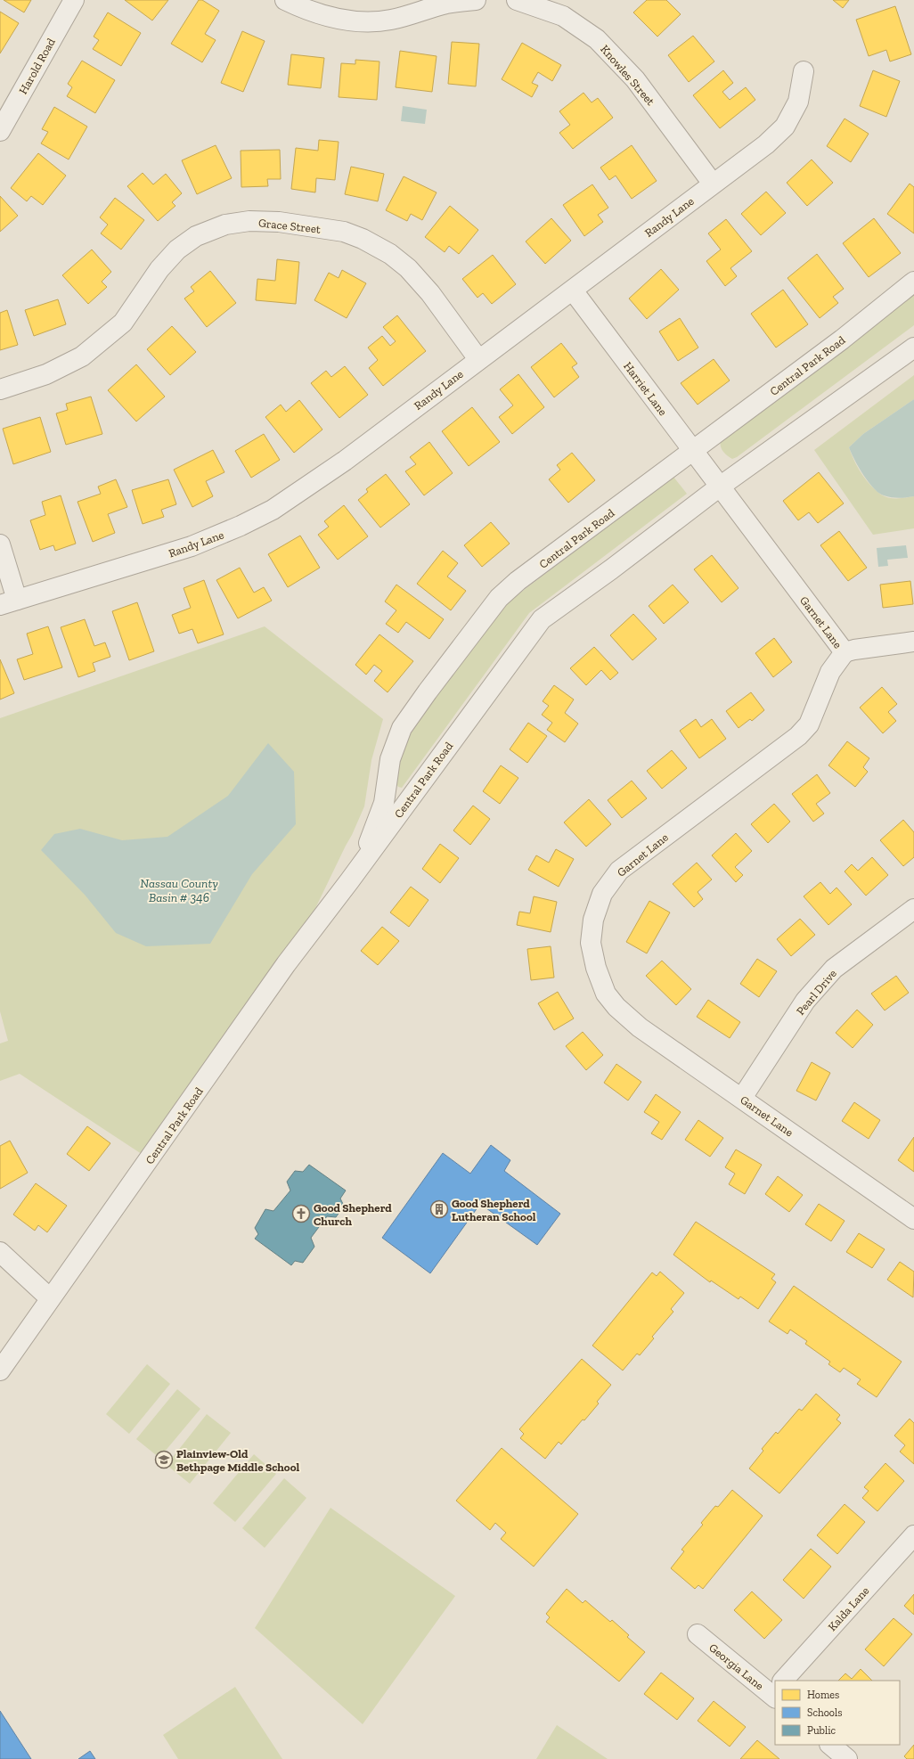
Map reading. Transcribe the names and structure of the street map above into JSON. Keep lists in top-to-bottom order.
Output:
{
  "streets": {
    "street": [
      "Harold Road",
      "Knowles Street",
      "Randy Lane",
      "Grace Street",
      "Central Park Road",
      "Harriet Lane",
      "Garnet Lane",
      "Pearl Drive",
      "Kalda Lane",
      "Georgia Lane"
    ]
  },
  "crossings": [
    ["Knowles Street", "Randy Lane"],
    ["Randy Lane", "Grace Street"],
    ["Randy Lane", "Harriet Lane"],
    ["Central Park Road", "Harriet Lane"],
    ["Central Park Road", "Garnet Lane"],
    ["Harriet Lane", "Garnet Lane"],
    ["Garnet Lane", "Pearl Drive"]
  ],
  "water": ["Nassau County Basin # 346"],
  "places": {
    "building": ["Good Shepherd Lutheran School"],
    "church": ["Good Shepherd Church"],
    "school or university": ["Plainview-Old Bethpage Middle School"]
  },
  "legend": ["Homes", "Schools", "Public"]
}
